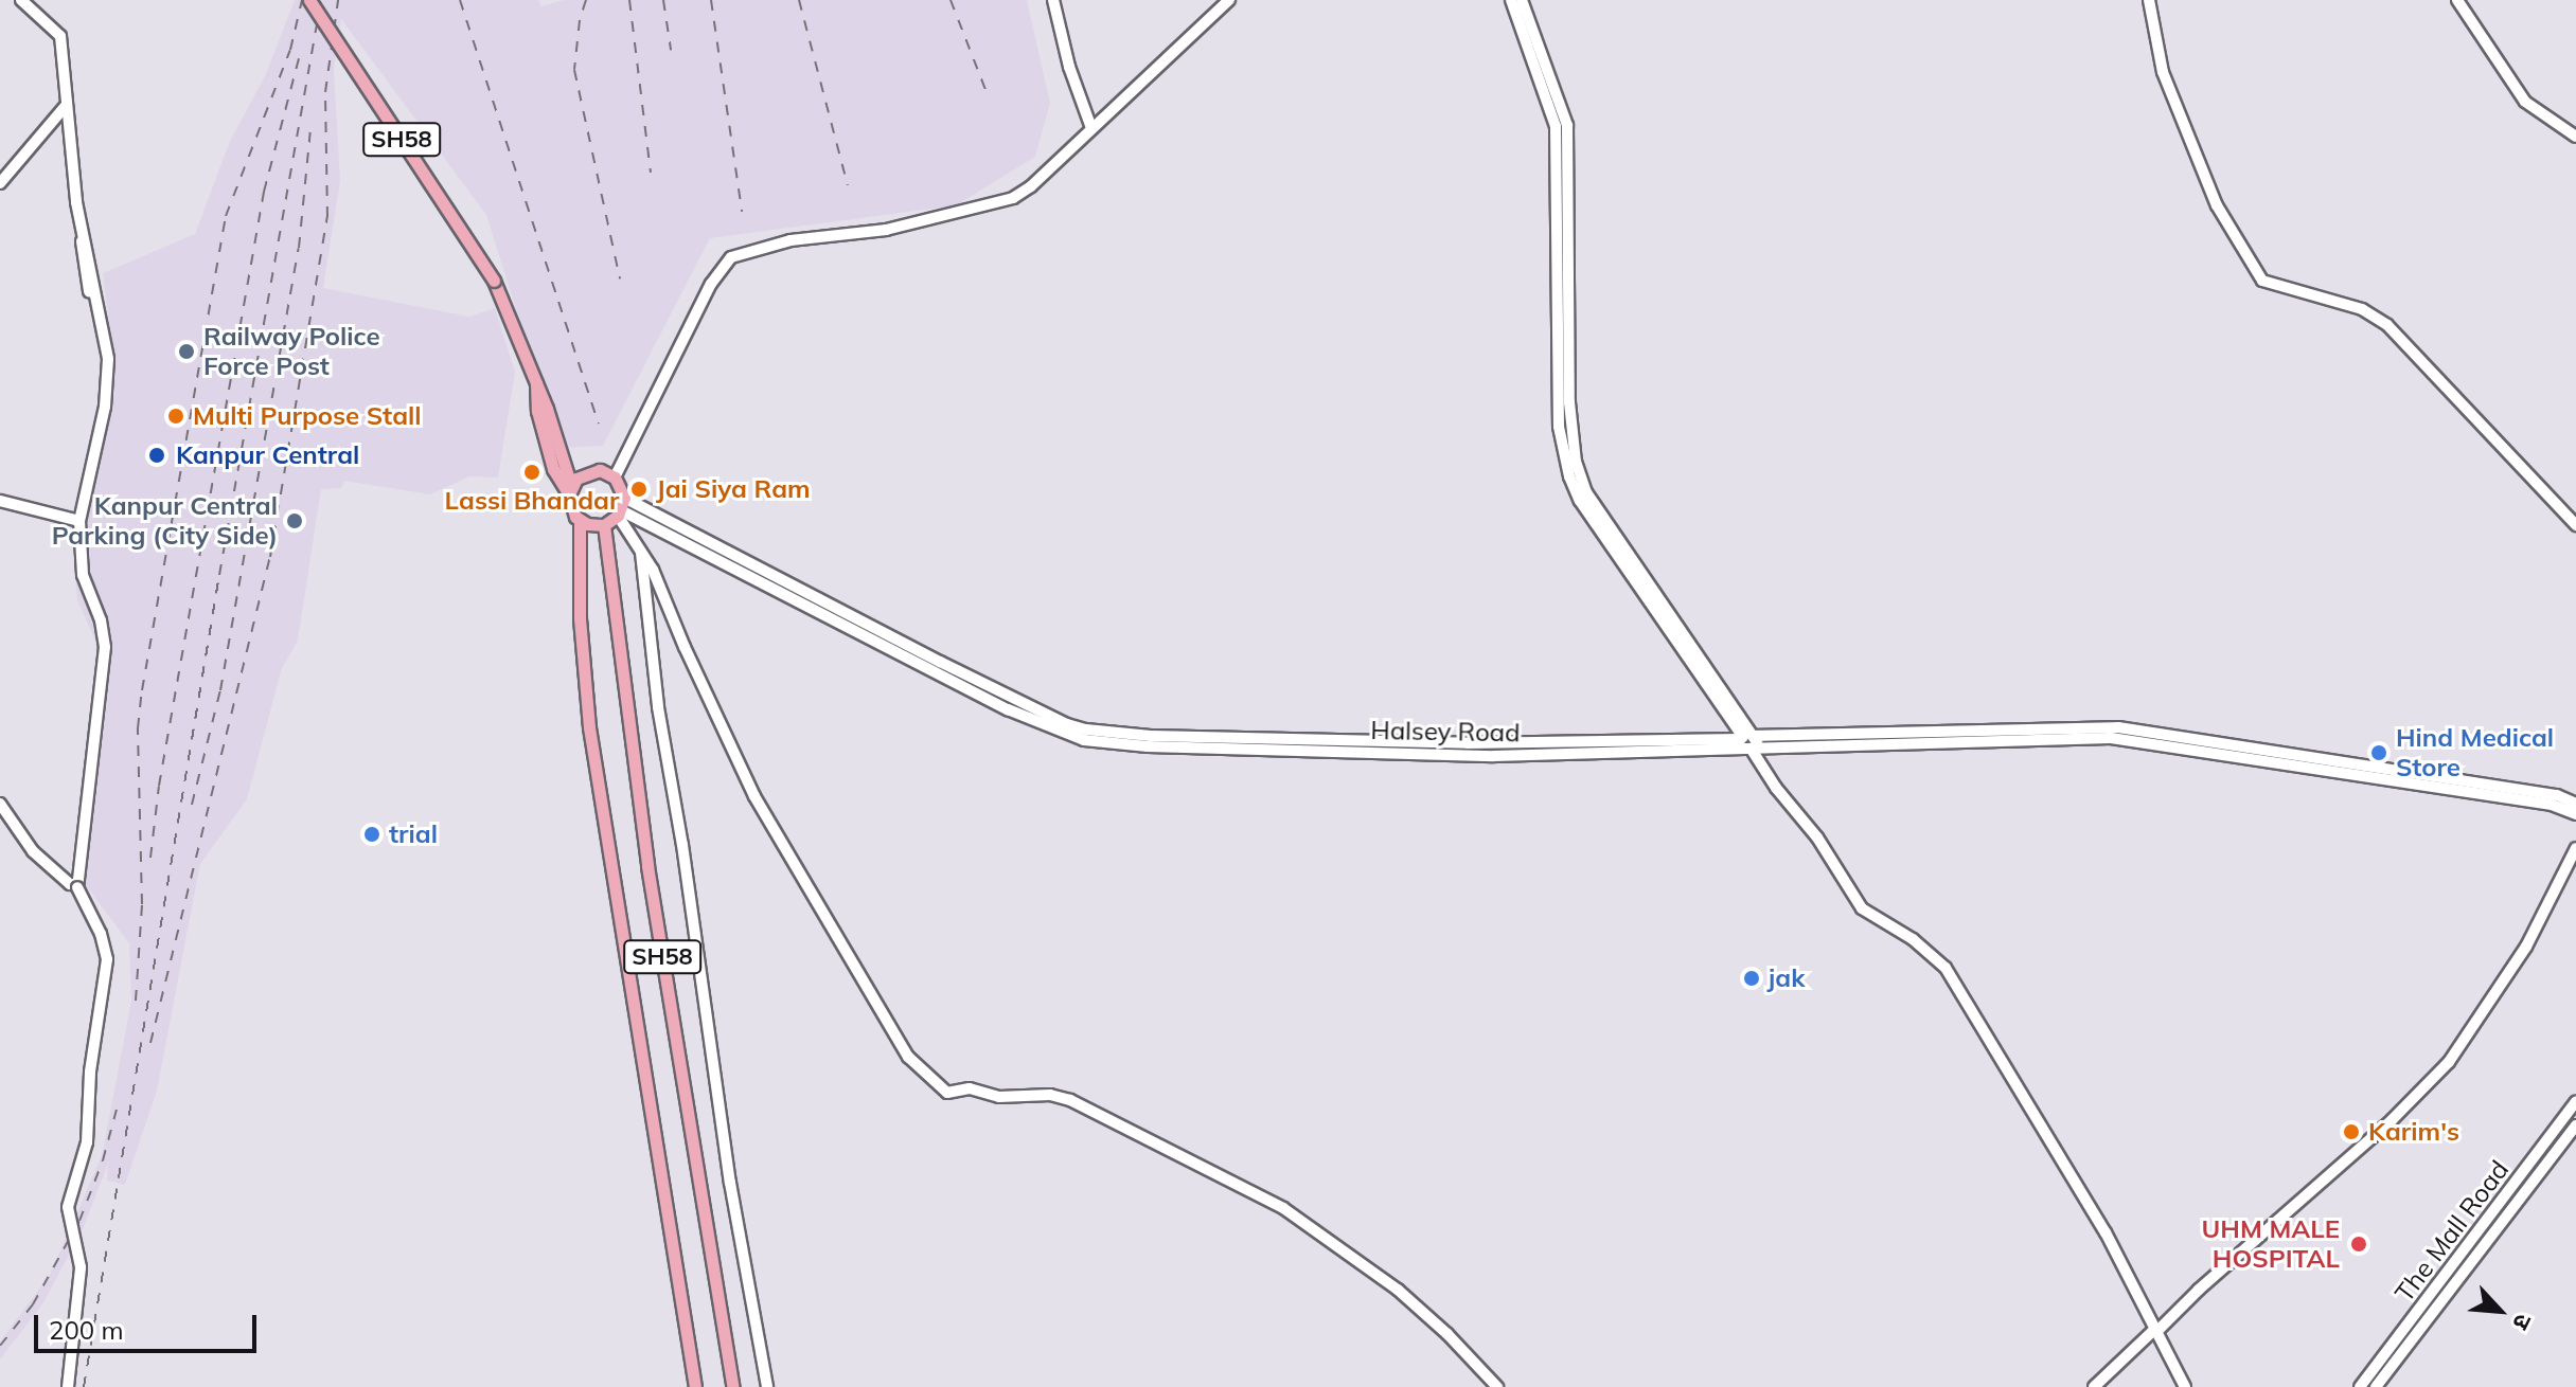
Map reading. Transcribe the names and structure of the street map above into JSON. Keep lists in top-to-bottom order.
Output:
{
  "streets": {
    "main road": ["SH58"],
    "street": ["Halsey Road", "The Mall Road"]
  },
  "places": [
    "Railway Police Force Post",
    "Multi Purpose Stall",
    "Kanpur Central",
    "Lassi Bhandar",
    "Jai Siya Ram",
    "Kanpur Central Parking (City Side)",
    "Hind Medical Store",
    "trial",
    "jak",
    "Karim's",
    "UHM MALE HOSPITAL"
  ],
  "scale_bar": "200 m",
  "north": "bottom right"
}
